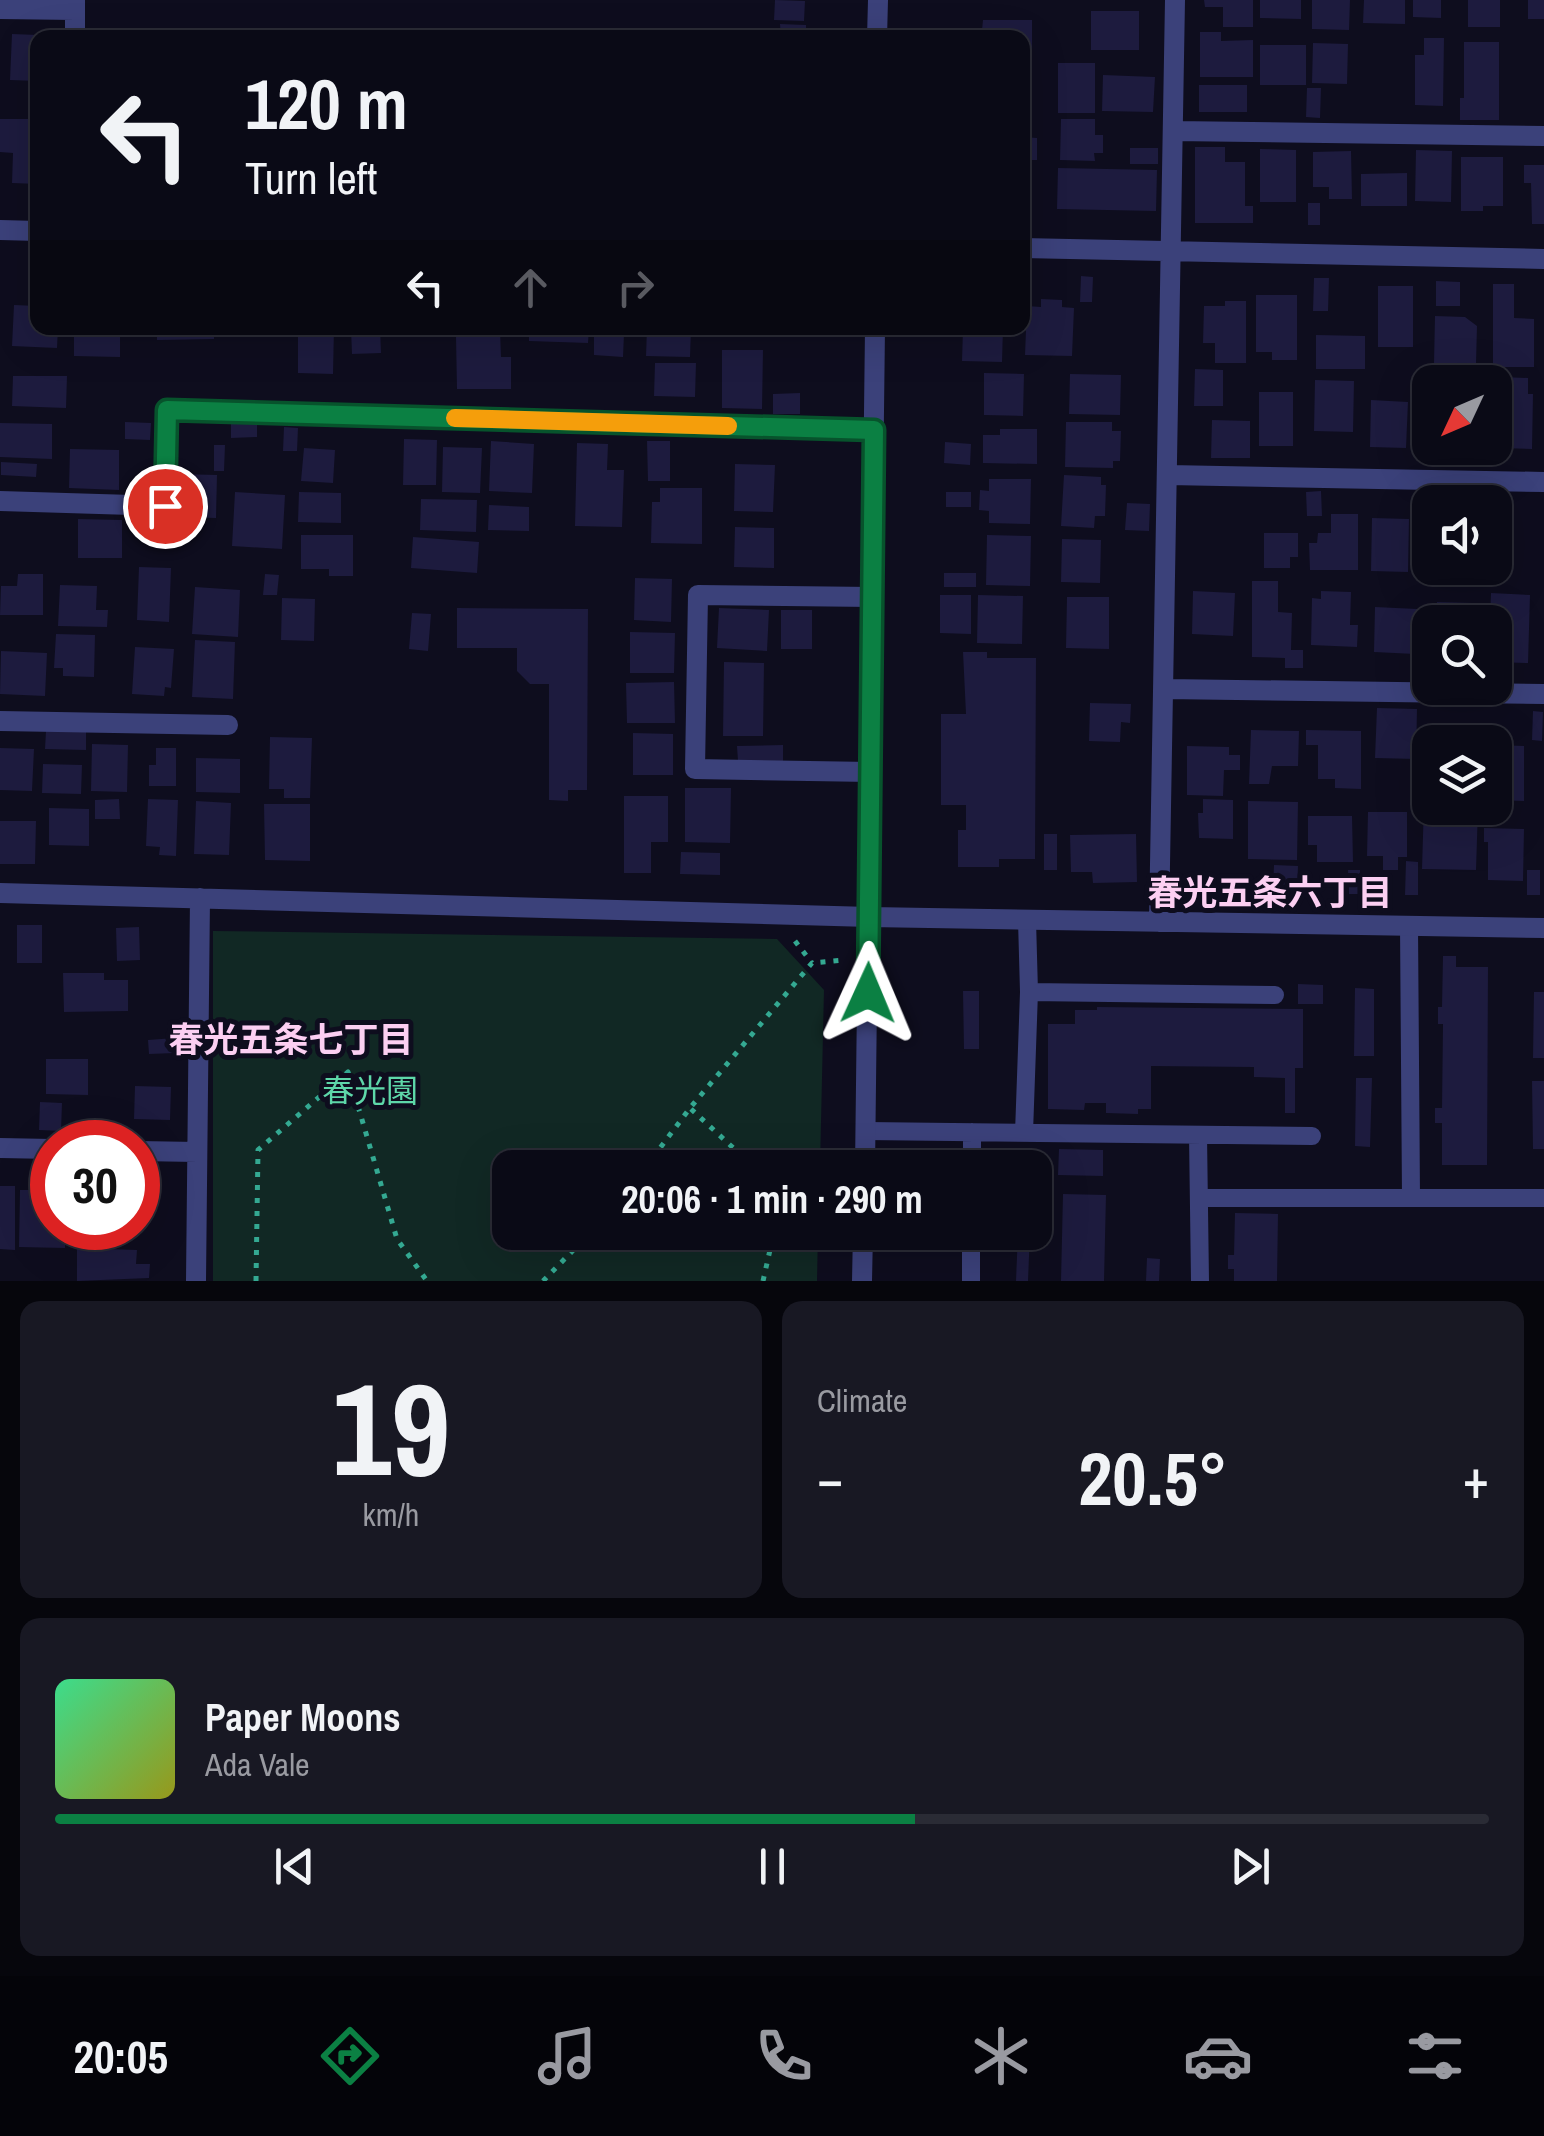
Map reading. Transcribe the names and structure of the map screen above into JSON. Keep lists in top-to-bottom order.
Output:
{
  "districts": ["春光五条六丁目", "春光五条七丁目"],
  "parks": ["春光園"],
  "north": "bottom left",
  "page": {
    "turn": ["120 m", "Turn left"],
    "limit": "30",
    "trip": "20:06 · 1 min · 290 m",
    "tile": [
      ["19", "km/h"],
      "Climate"
    ],
    "heat": ["−", "20.5°", "+"],
    "song": ["Paper Moons", "Ada Vale"],
    "tabs": "20:05"
  }
}
